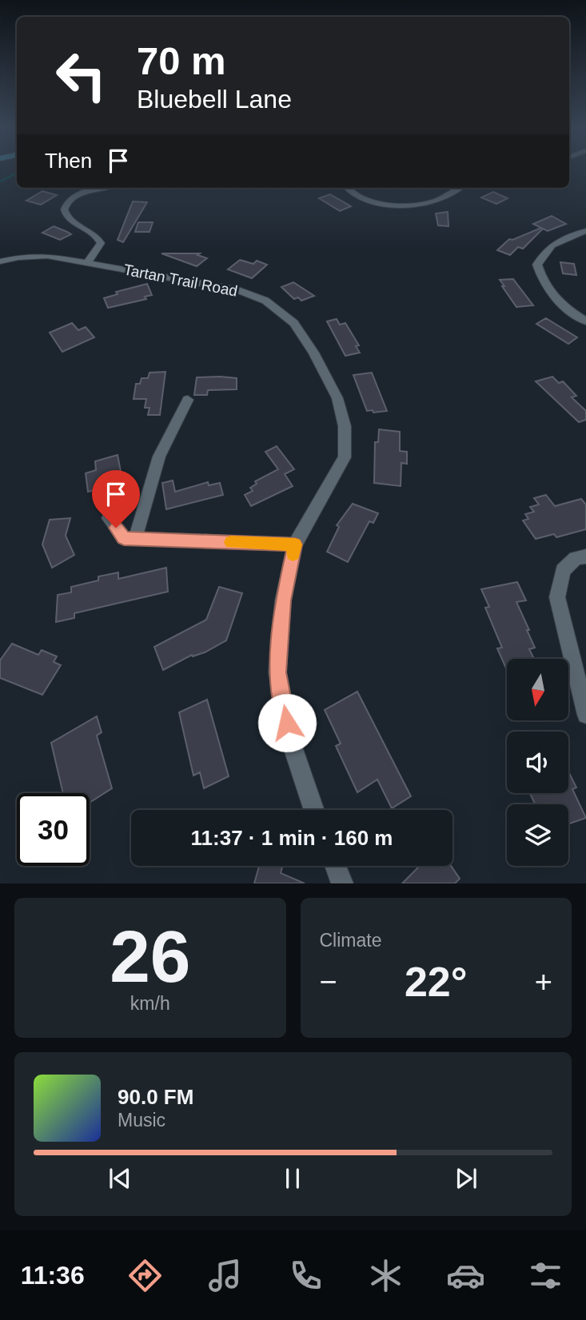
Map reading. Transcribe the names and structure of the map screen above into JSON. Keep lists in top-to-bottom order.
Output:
{
  "streets": {
    "street": ["Tartan Trail Road"]
  },
  "north": "bottom",
  "page": {
    "turn": ["70 m", "Bluebell Lane"],
    "then": "Then",
    "limit": "30",
    "trip": "11:37 · 1 min · 160 m",
    "tile": [
      ["26", "km/h"],
      "Climate"
    ],
    "heat": ["−", "22°", "+"],
    "song": ["90.0 FM", "Music"],
    "tabs": "11:36"
  }
}
